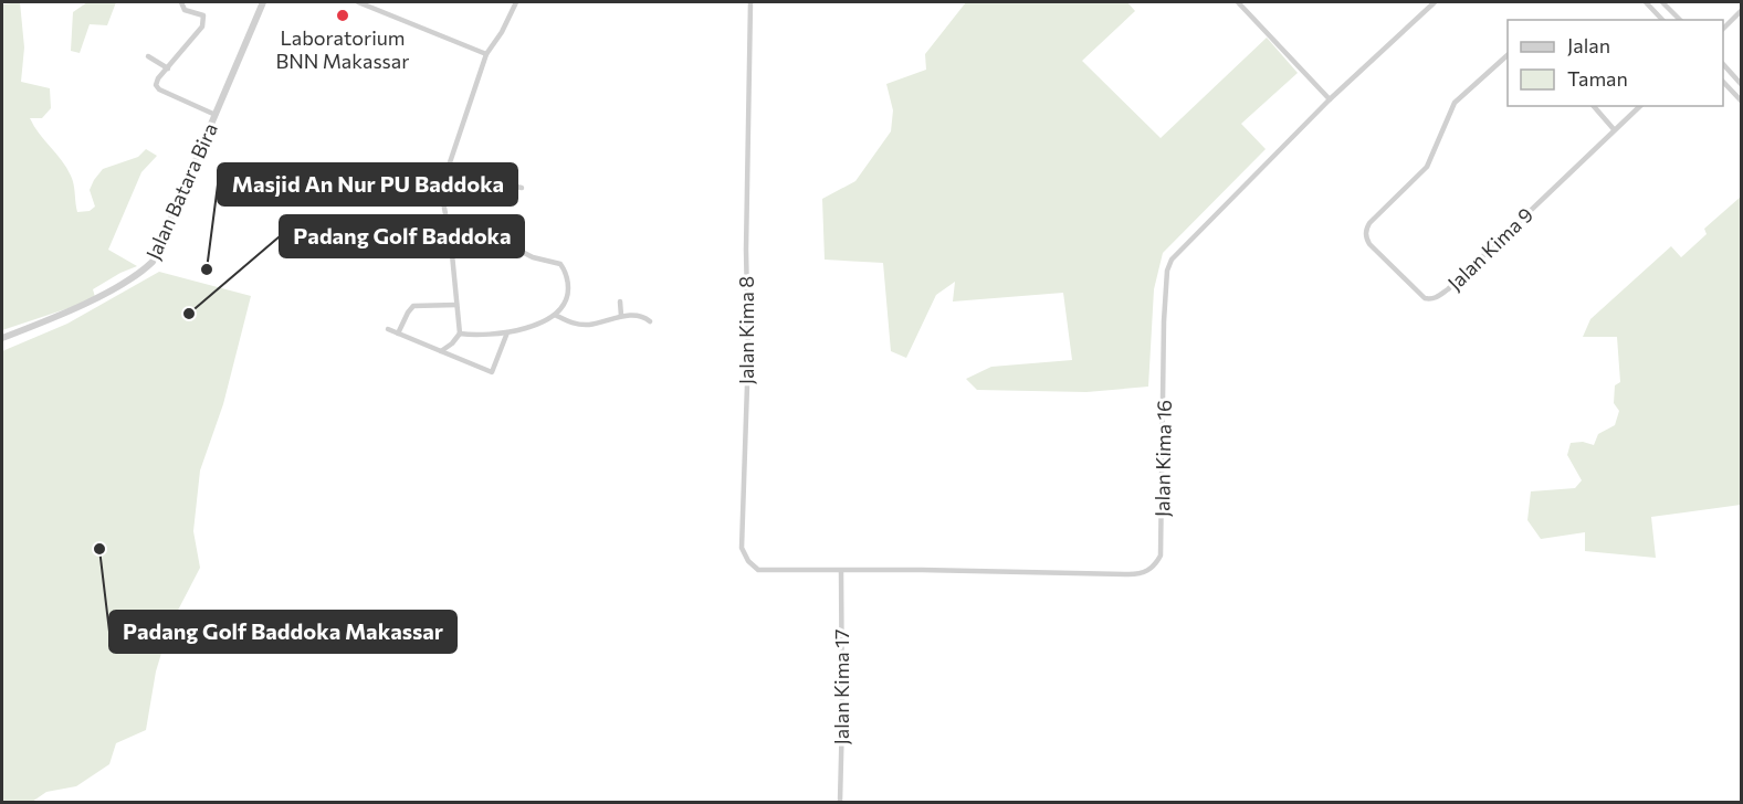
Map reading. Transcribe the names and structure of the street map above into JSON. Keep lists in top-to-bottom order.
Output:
{
  "streets": {
    "street": [
      "Jalan Batara Bira",
      "Jalan Kima 9",
      "Jalan Kima 8",
      "Jalan Kima 16",
      "Jalan Kima 17"
    ]
  },
  "crossings": [
    ["Jalan Kima 8", "Jalan Kima 16"],
    ["Jalan Kima 8", "Jalan Kima 17"],
    ["Jalan Kima 16", "Jalan Kima 17"]
  ],
  "places": [
    "Laboratorium BNN Makassar",
    "Masjid An Nur PU Baddoka",
    "Padang Golf Baddoka",
    "Padang Golf Baddoka Makassar"
  ],
  "legend": ["Jalan", "Taman"]
}
